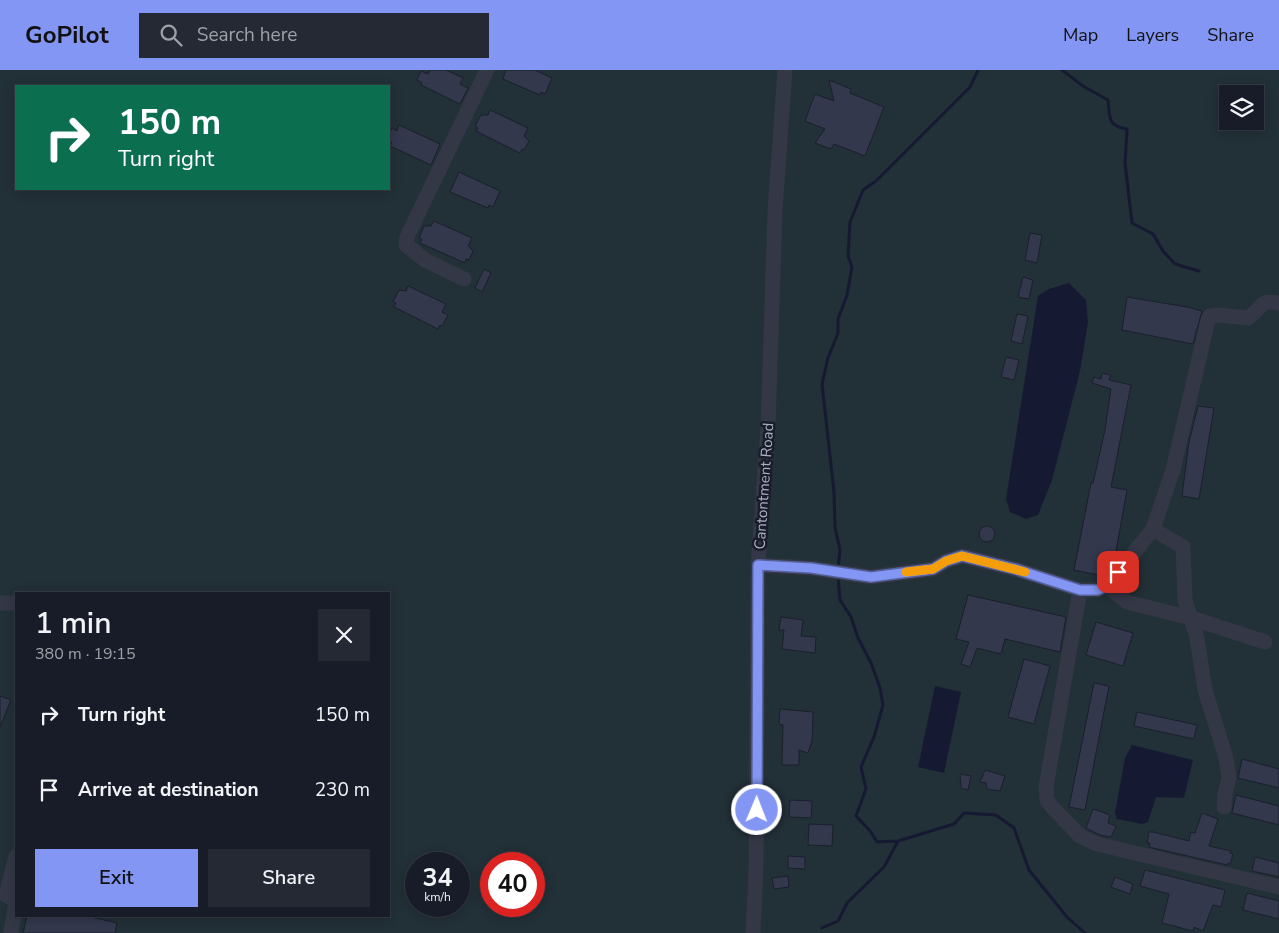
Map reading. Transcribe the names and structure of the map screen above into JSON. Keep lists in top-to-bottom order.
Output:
{
  "streets": {
    "street": ["Cantontment Road"]
  },
  "page": {
    "header": "GoPilot",
    "search": "Search here",
    "nav": ["Map", "Layers", "Share"],
    "turn": ["150 m", "Turn right"],
    "heading": ["1 min", "380 m · 19:15"],
    "list": [
      {
        "name": "Turn right",
        "value": "150 m"
      },
      {
        "name": "Arrive at destination",
        "value": "230 m"
      }
    ],
    "buttons": ["Exit", "Share"],
    "speed": "34 km/h",
    "limit": "40"
  }
}
